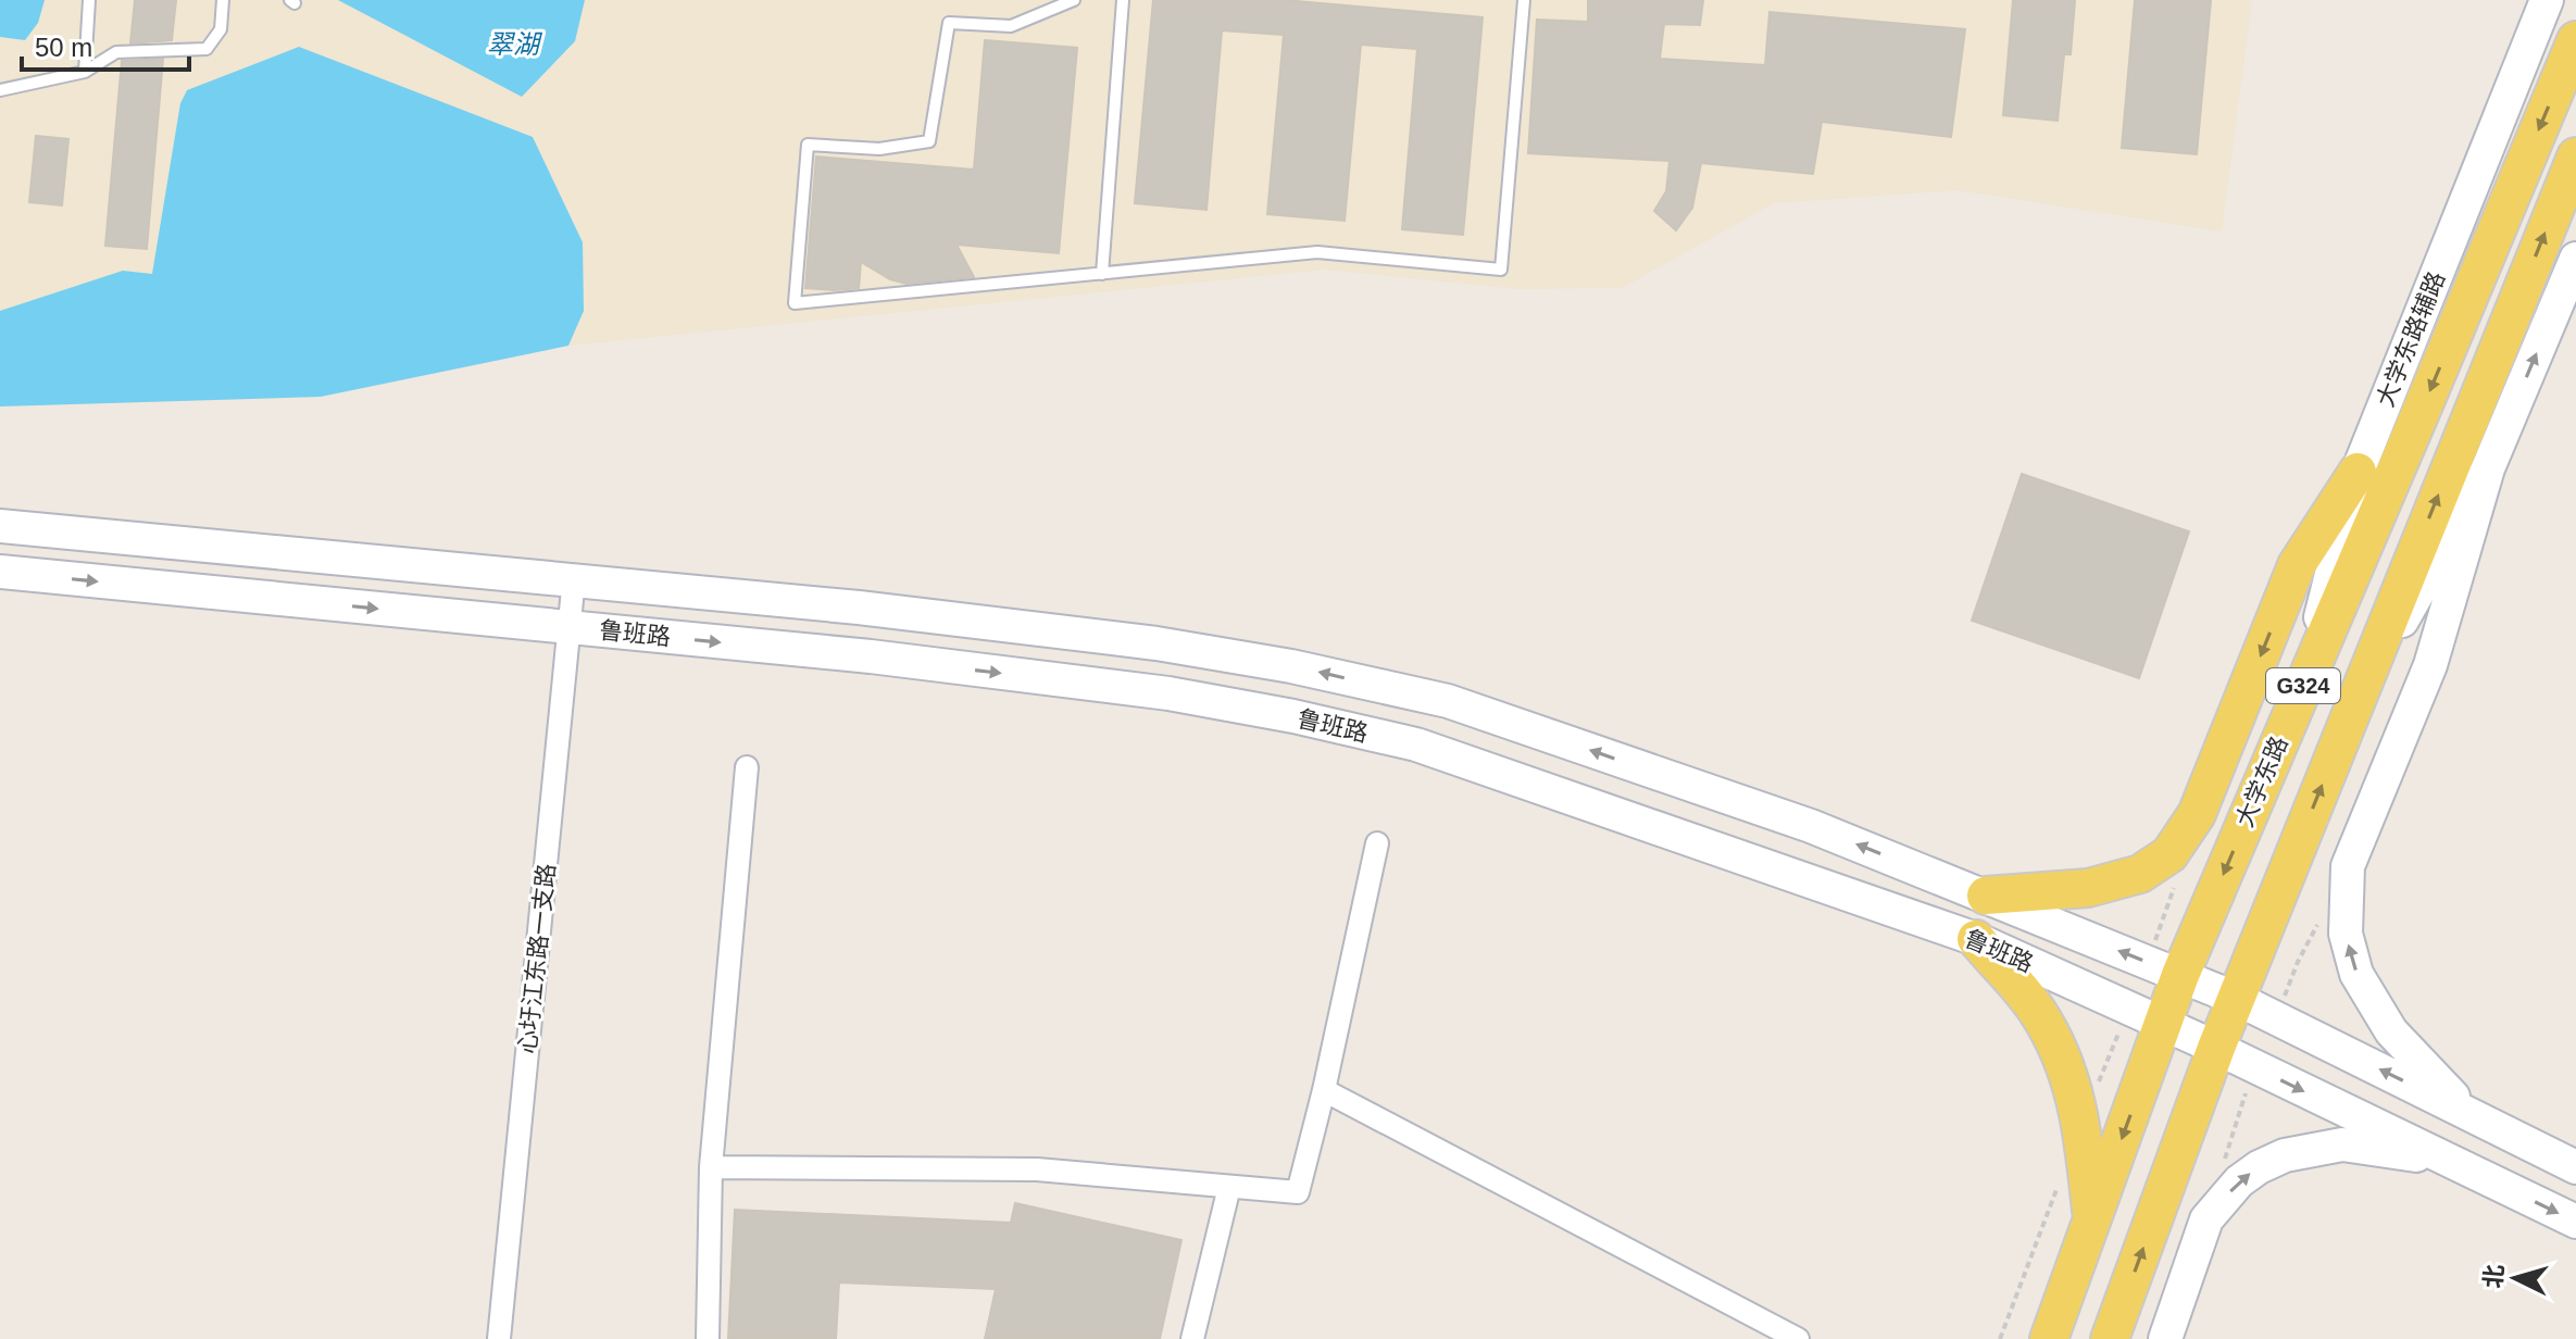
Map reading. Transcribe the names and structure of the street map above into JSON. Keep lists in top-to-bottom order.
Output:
{
  "streets": {
    "main road": [
      "大学东路辅路",
      "鲁班路",
      "G324",
      "大学东路"
    ],
    "street": ["心圩江东路一支路"]
  },
  "crossings": [
    ["大学东路辅路", "大学东路"],
    ["鲁班路", "G324"],
    ["鲁班路", "大学东路"],
    ["鲁班路", "心圩江东路一支路"]
  ],
  "water": ["翠湖"],
  "scale_bar": "50 m",
  "north": "left"
}
